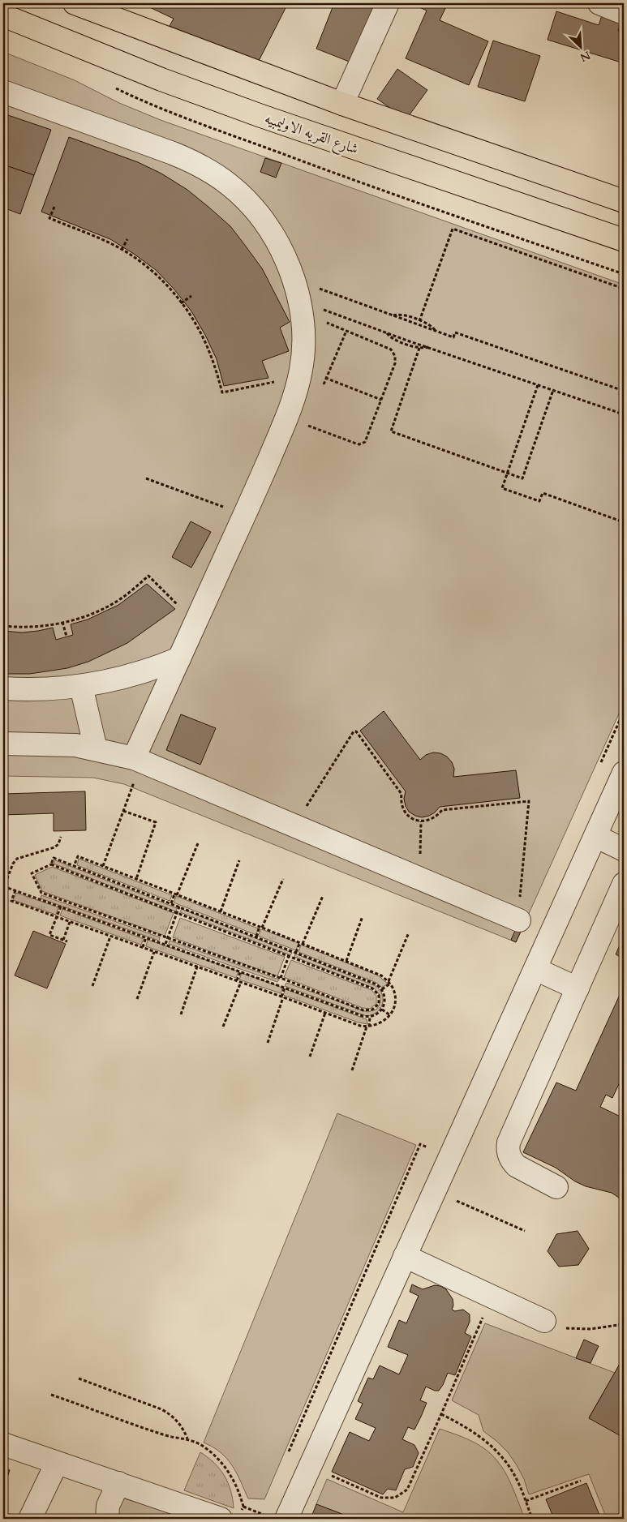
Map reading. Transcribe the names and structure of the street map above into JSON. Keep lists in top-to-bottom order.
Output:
{
  "streets": {
    "main road": ["شارع القريه الاوليمبيه"]
  },
  "north": "bottom right"
}
